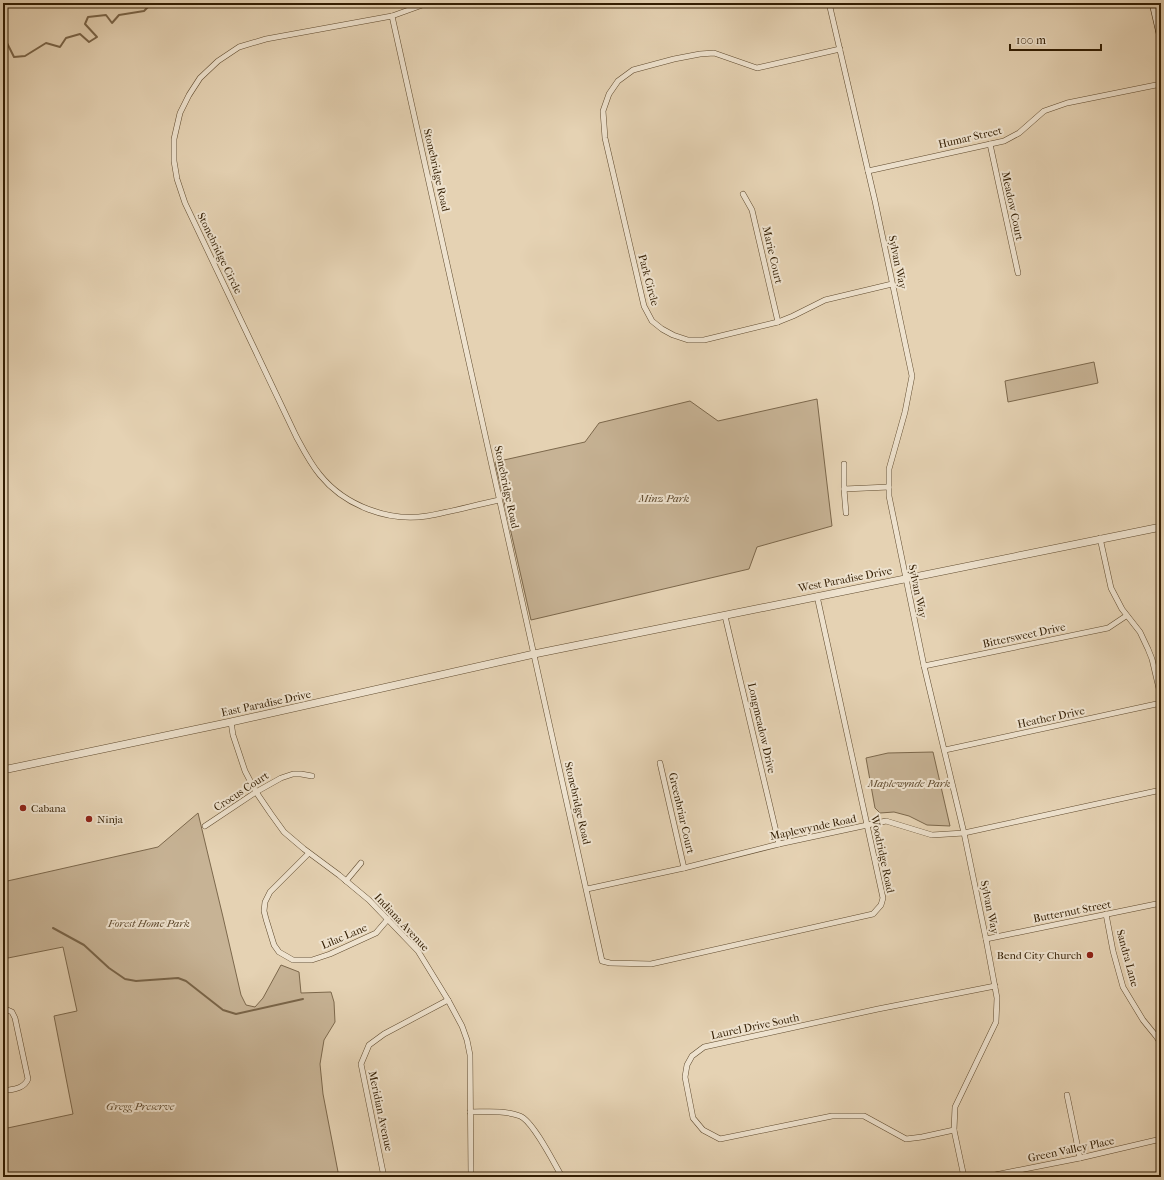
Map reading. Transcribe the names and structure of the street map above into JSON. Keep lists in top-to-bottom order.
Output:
{
  "streets": {
    "street": [
      "Humar Street",
      "Stonebridge Road",
      "Meadow Court",
      "Stonebridge Circle",
      "Marie Court",
      "Sylvan Way",
      "Park Circle",
      "West Paradise Drive",
      "Bittersweet Drive",
      "East Paradise Drive",
      "Heather Drive",
      "Longmeadow Drive",
      "Crocus Court",
      "Greenbriar Court",
      "Maplewynde Road",
      "Woodridge Road",
      "Butternut Street",
      "Indiana Avenue",
      "Lilac Lane",
      "Sandra Lane",
      "Laurel Drive South",
      "Meridian Avenue",
      "Green Valley Place"
    ]
  },
  "crossings": [
    ["Humar Street", "Meadow Court"],
    ["Humar Street", "Sylvan Way"],
    ["Stonebridge Road", "Stonebridge Circle"],
    ["Stonebridge Road", "West Paradise Drive"],
    ["Stonebridge Road", "East Paradise Drive"],
    ["Stonebridge Road", "Maplewynde Road"],
    ["Stonebridge Road", "Woodridge Road"],
    ["Marie Court", "Park Circle"],
    ["Sylvan Way", "Park Circle"],
    ["Sylvan Way", "West Paradise Drive"],
    ["Sylvan Way", "Bittersweet Drive"],
    ["Sylvan Way", "Heather Drive"],
    ["Sylvan Way", "Maplewynde Road"],
    ["Sylvan Way", "Butternut Street"],
    ["Sylvan Way", "Laurel Drive South"],
    ["West Paradise Drive", "East Paradise Drive"],
    ["West Paradise Drive", "Longmeadow Drive"],
    ["West Paradise Drive", "Woodridge Road"],
    ["East Paradise Drive", "Indiana Avenue"],
    ["Longmeadow Drive", "Maplewynde Road"],
    ["Crocus Court", "Indiana Avenue"],
    ["Greenbriar Court", "Maplewynde Road"],
    ["Maplewynde Road", "Woodridge Road"],
    ["Butternut Street", "Sandra Lane"],
    ["Indiana Avenue", "Lilac Lane"],
    ["Indiana Avenue", "Meridian Avenue"]
  ],
  "parks": [
    "Minz Park",
    "Maplewynde Park",
    "Forest Home Park",
    "Gregg Preserve"
  ],
  "places": ["Cabana", "Ninja", "Bend City Church"],
  "scale_bar": "100 m"
}
